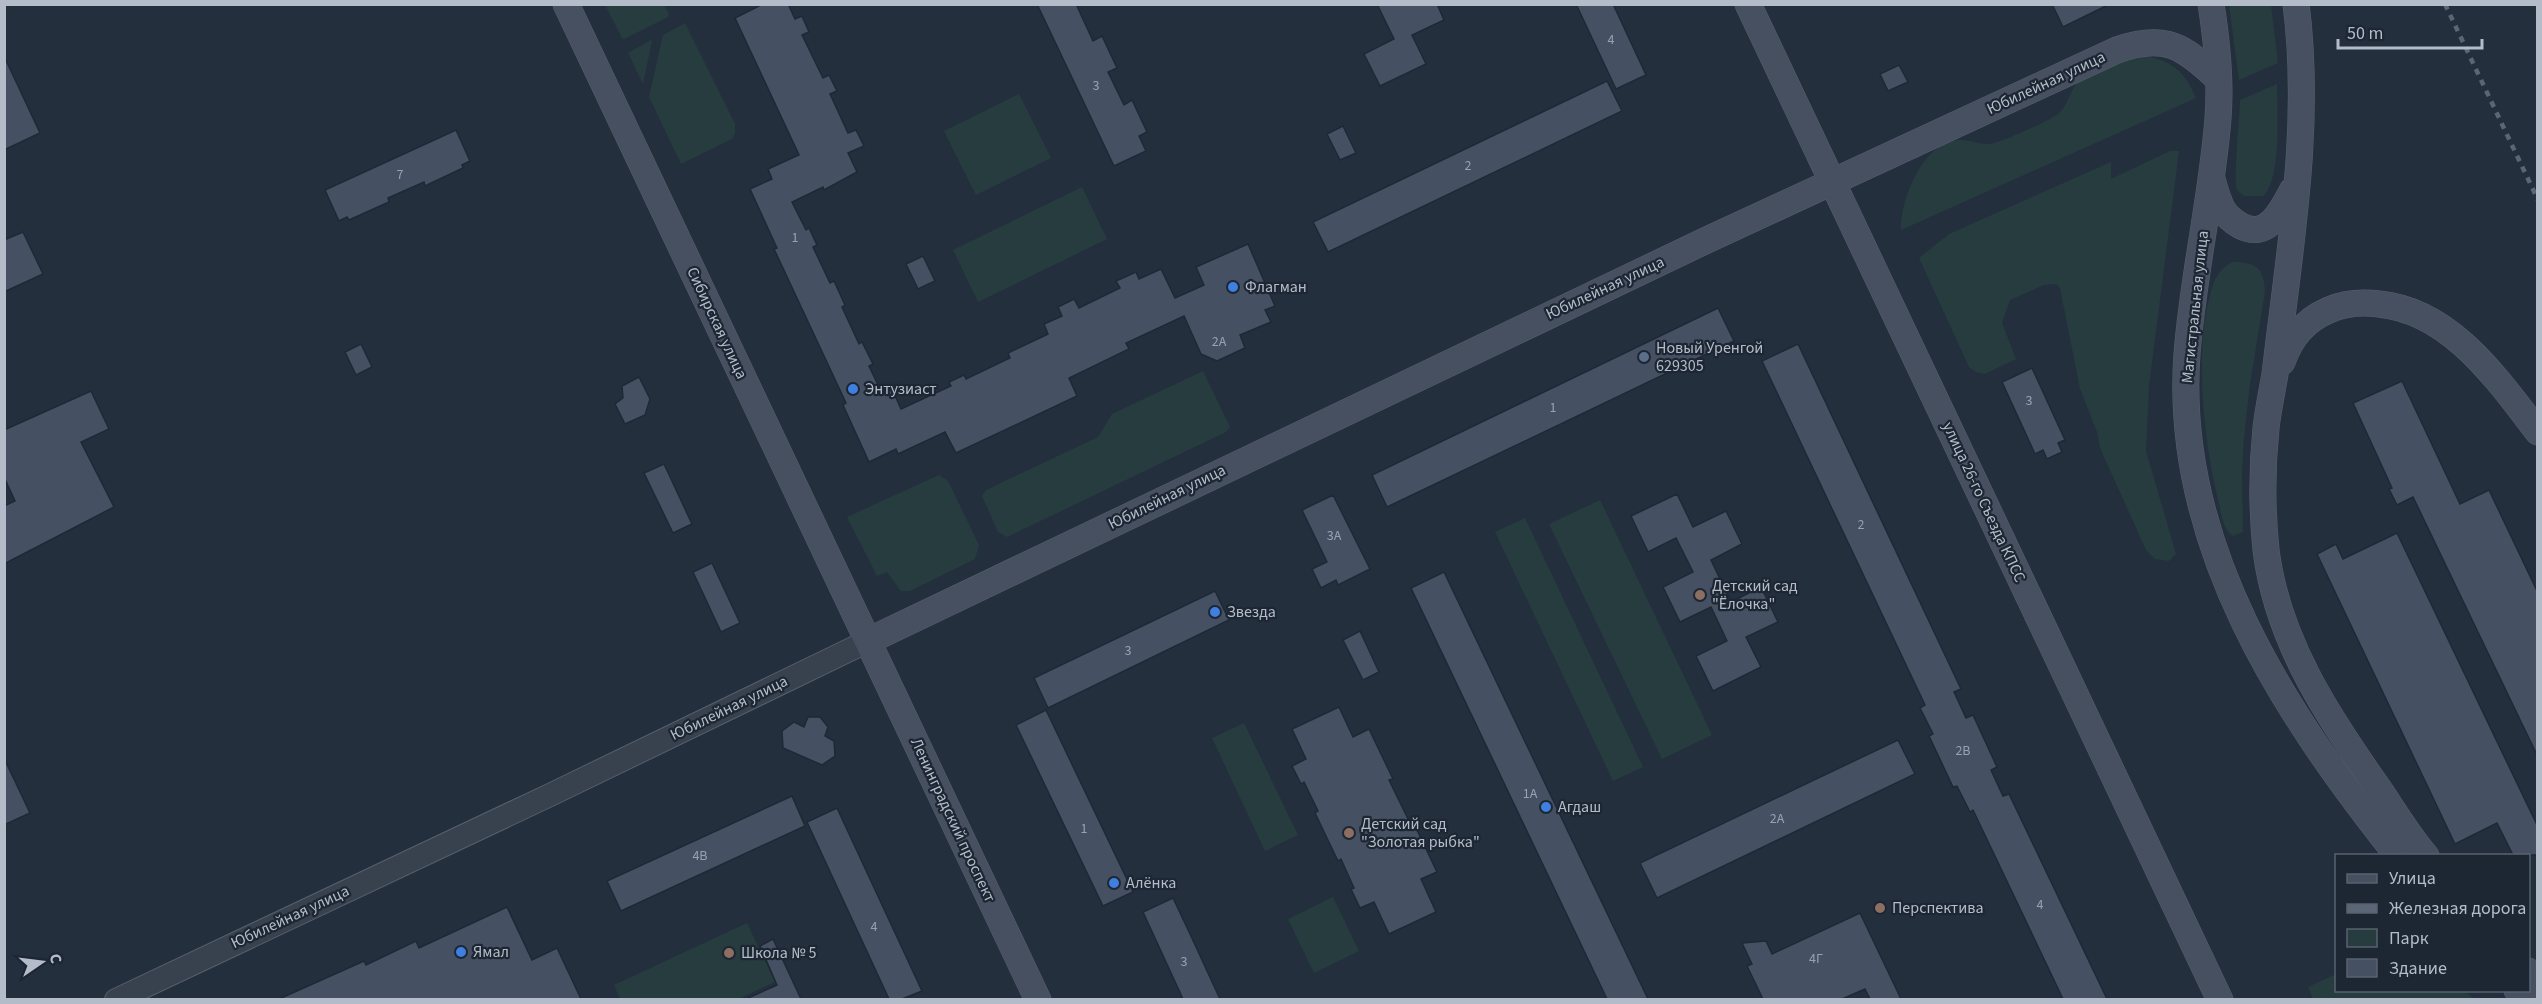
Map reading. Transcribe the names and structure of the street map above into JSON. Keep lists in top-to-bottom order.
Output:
{
  "streets": {
    "main road": [
      "Юбилейная улица",
      "Магистральная улица",
      "Сибирская улица",
      "улица 26-го Съезда КПСС",
      "Ленинградский проспект"
    ]
  },
  "crossings": [
    ["Юбилейная улица", "Магистральная улица"],
    ["Юбилейная улица", "Сибирская улица"],
    ["Юбилейная улица", "улица 26-го Съезда КПСС"],
    ["Юбилейная улица", "Ленинградский проспект"],
    ["Сибирская улица", "Ленинградский проспект"]
  ],
  "places": [
    "Флагман",
    "Новый Уренгой 629305",
    "Энтузиаст",
    "Детский сад \"Ёлочка\"",
    "Звезда",
    "Агдаш",
    "Детский сад \"Золотая рыбка\"",
    "Алёнка",
    "Перспектива",
    "Ямал",
    "Школа № 5"
  ],
  "house_numbers": [
    "4",
    "3",
    "2",
    "7",
    "1",
    "2А",
    "3",
    "1",
    "2",
    "3А",
    "3",
    "2В",
    "1А",
    "2А",
    "1",
    "4В",
    "4",
    "4",
    "4Г",
    "3"
  ],
  "legend": [
    "Улица",
    "Железная дорога",
    "Парк",
    "Здание"
  ],
  "scale_bar": "50 m",
  "north": "right"
}
